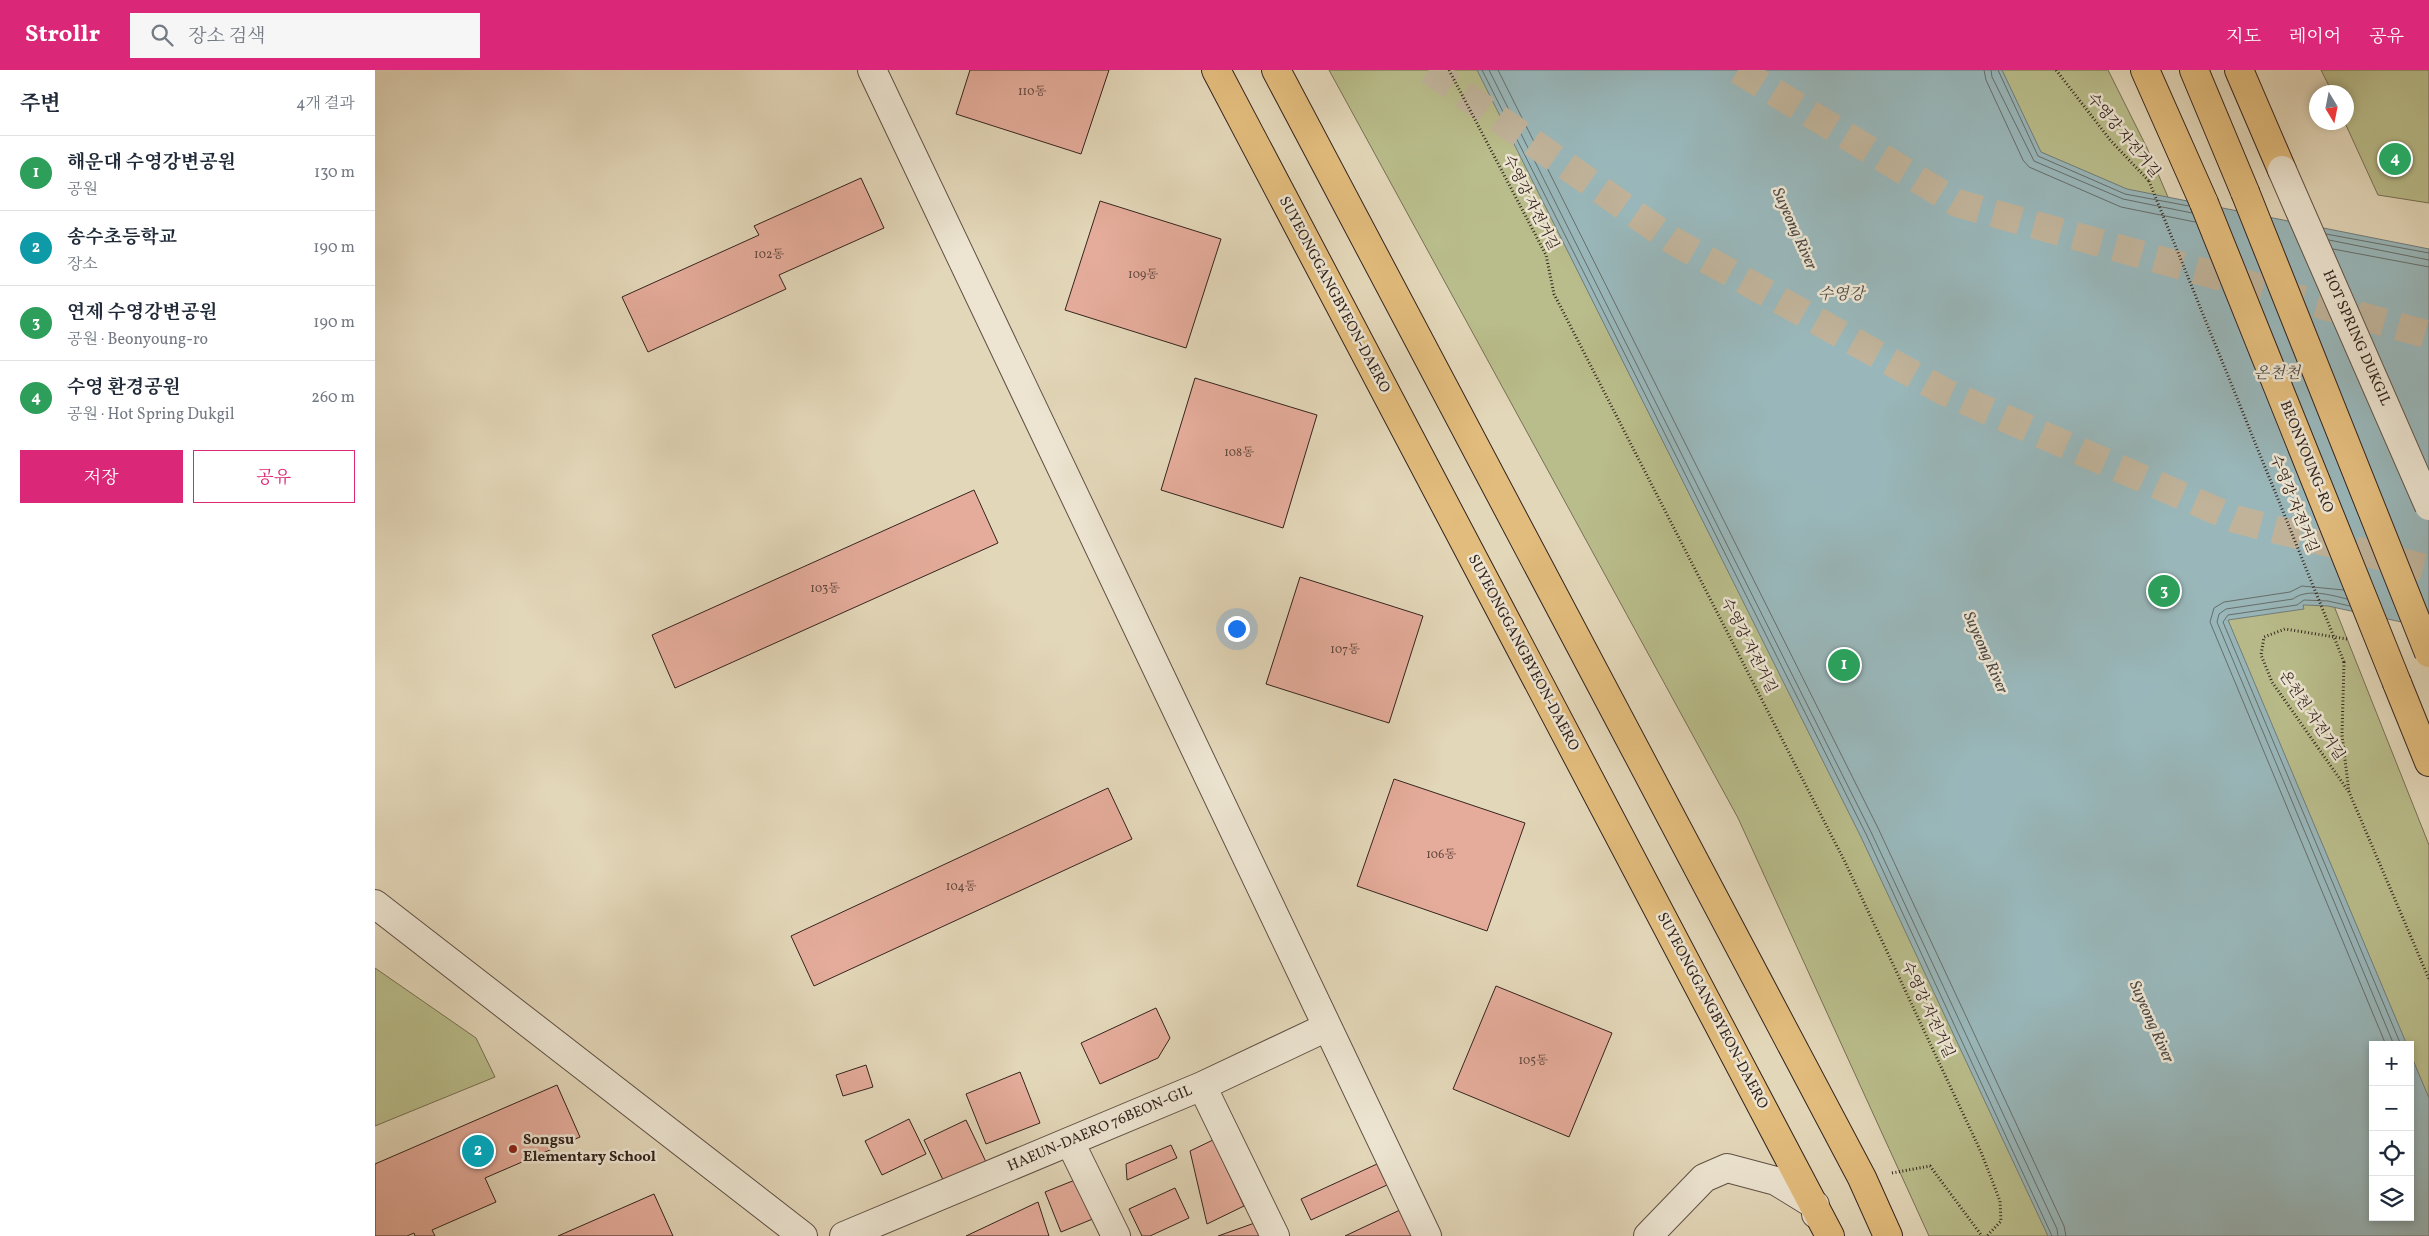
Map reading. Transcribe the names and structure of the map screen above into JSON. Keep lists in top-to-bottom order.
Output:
{
  "streets": {
    "main road": ["SUYEONGGANGBYEON-DAERO", "BEONYOUNG-RO"],
    "street": ["HOT SPRING DUKGIL", "HAEUN-DAERO 76BEON-GIL"],
    "path": ["수영강 자전거길", "온천천 자전거길"]
  },
  "crossings": [
    ["수영강 자전거길", "온천천 자전거길"]
  ],
  "water": ["Suyeong River", "수영강", "온천천"],
  "places": ["Songsu Elementary School"],
  "house_numbers": [
    "110동",
    "102동",
    "109동",
    "108동",
    "103동",
    "107동",
    "106동",
    "104동",
    "105동"
  ],
  "north": "bottom",
  "page": {
    "header": "Strollr",
    "search": "장소 검색",
    "nav": ["지도", "레이어", "공유"],
    "heading": ["주변", "4개 결과"],
    "list": [
      {
        "mark": "1",
        "name": "해운대 수영강변공원",
        "note": "공원",
        "value": "130 m"
      },
      {
        "mark": "2",
        "name": "송수초등학교",
        "note": "장소",
        "value": "190 m"
      },
      {
        "mark": "3",
        "name": "연제 수영강변공원",
        "note": "공원 · Beonyoung-ro",
        "value": "190 m"
      },
      {
        "mark": "4",
        "name": "수영 환경공원",
        "note": "공원 · Hot Spring Dukgil",
        "value": "260 m"
      }
    ],
    "pins": [
      "4",
      "3",
      "1",
      "2"
    ],
    "buttons": ["저장", "공유"],
    "map_buttons": ["+", "−"]
  }
}
